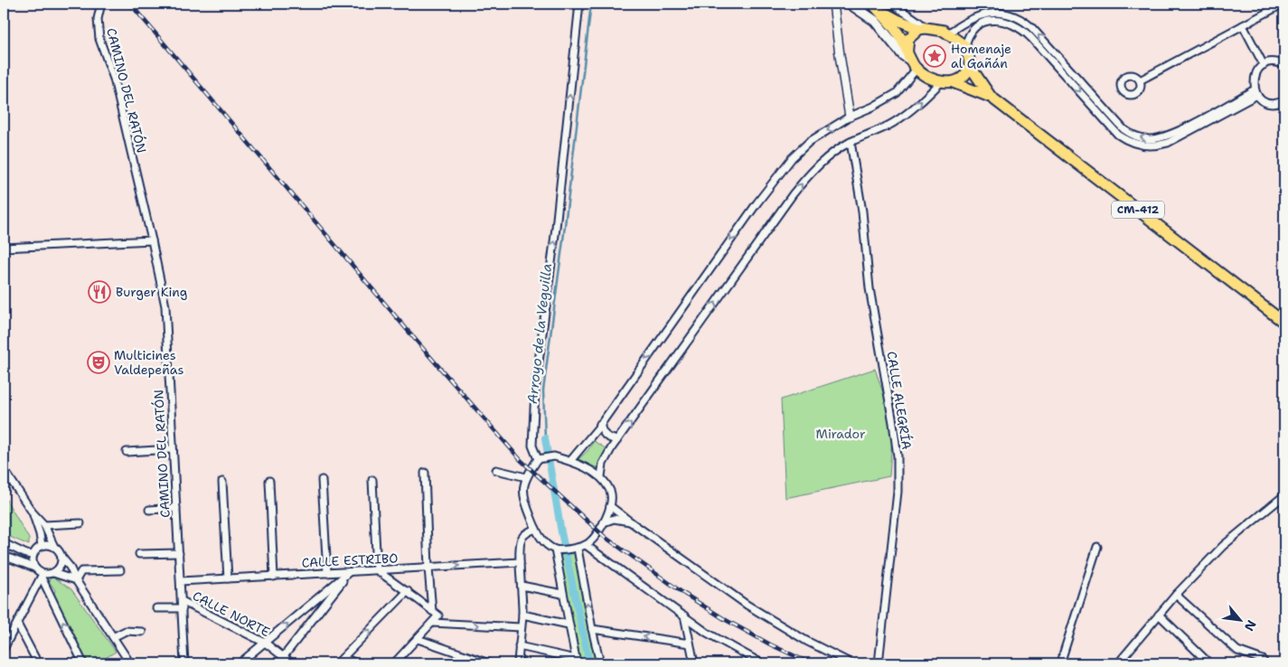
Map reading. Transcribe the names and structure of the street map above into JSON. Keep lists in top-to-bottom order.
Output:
{
  "streets": {
    "main road": ["CM-412"],
    "street": [
      "CAMINO DEL RATÓN",
      "CALLE ALEGRÍA",
      "CALLE ESTRIBO",
      "CALLE NORTE"
    ]
  },
  "crossings": [
    ["CAMINO DEL RATÓN", "CALLE ESTRIBO"],
    ["CAMINO DEL RATÓN", "CALLE NORTE"]
  ],
  "water": ["Arroyo de la Veguilla"],
  "parks": ["Mirador"],
  "places": {
    "place": ["Homenaje al Gañán"],
    "restaurant": ["Burger King"],
    "theatre": ["Multicines Valdepeñas"]
  },
  "north": "bottom right"
}
